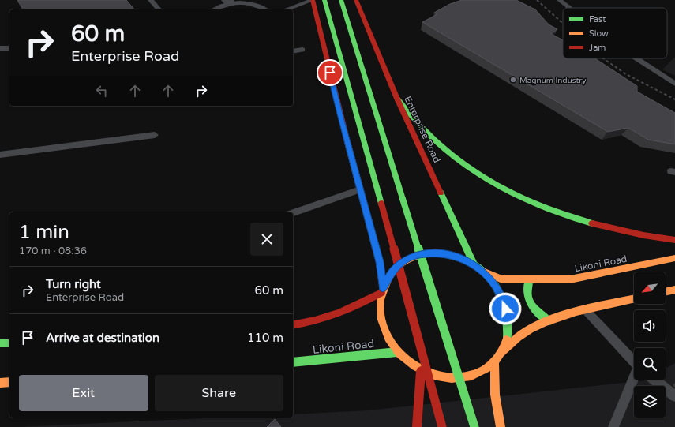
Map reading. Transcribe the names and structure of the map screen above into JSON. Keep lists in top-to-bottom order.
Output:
{
  "streets": {
    "main road": ["Enterprise Road", "Likoni Road"]
  },
  "places": ["Magnum Industry"],
  "legend": ["Fast", "Slow", "Jam"],
  "north": "bottom left",
  "page": {
    "turn": ["60 m", "Enterprise Road"],
    "heading": ["1 min", "170 m · 08:36"],
    "list": [
      {
        "name": "Turn right",
        "note": "Enterprise Road",
        "value": "60 m"
      },
      {
        "name": "Arrive at destination",
        "value": "110 m"
      }
    ],
    "buttons": ["Exit", "Share"]
  }
}
